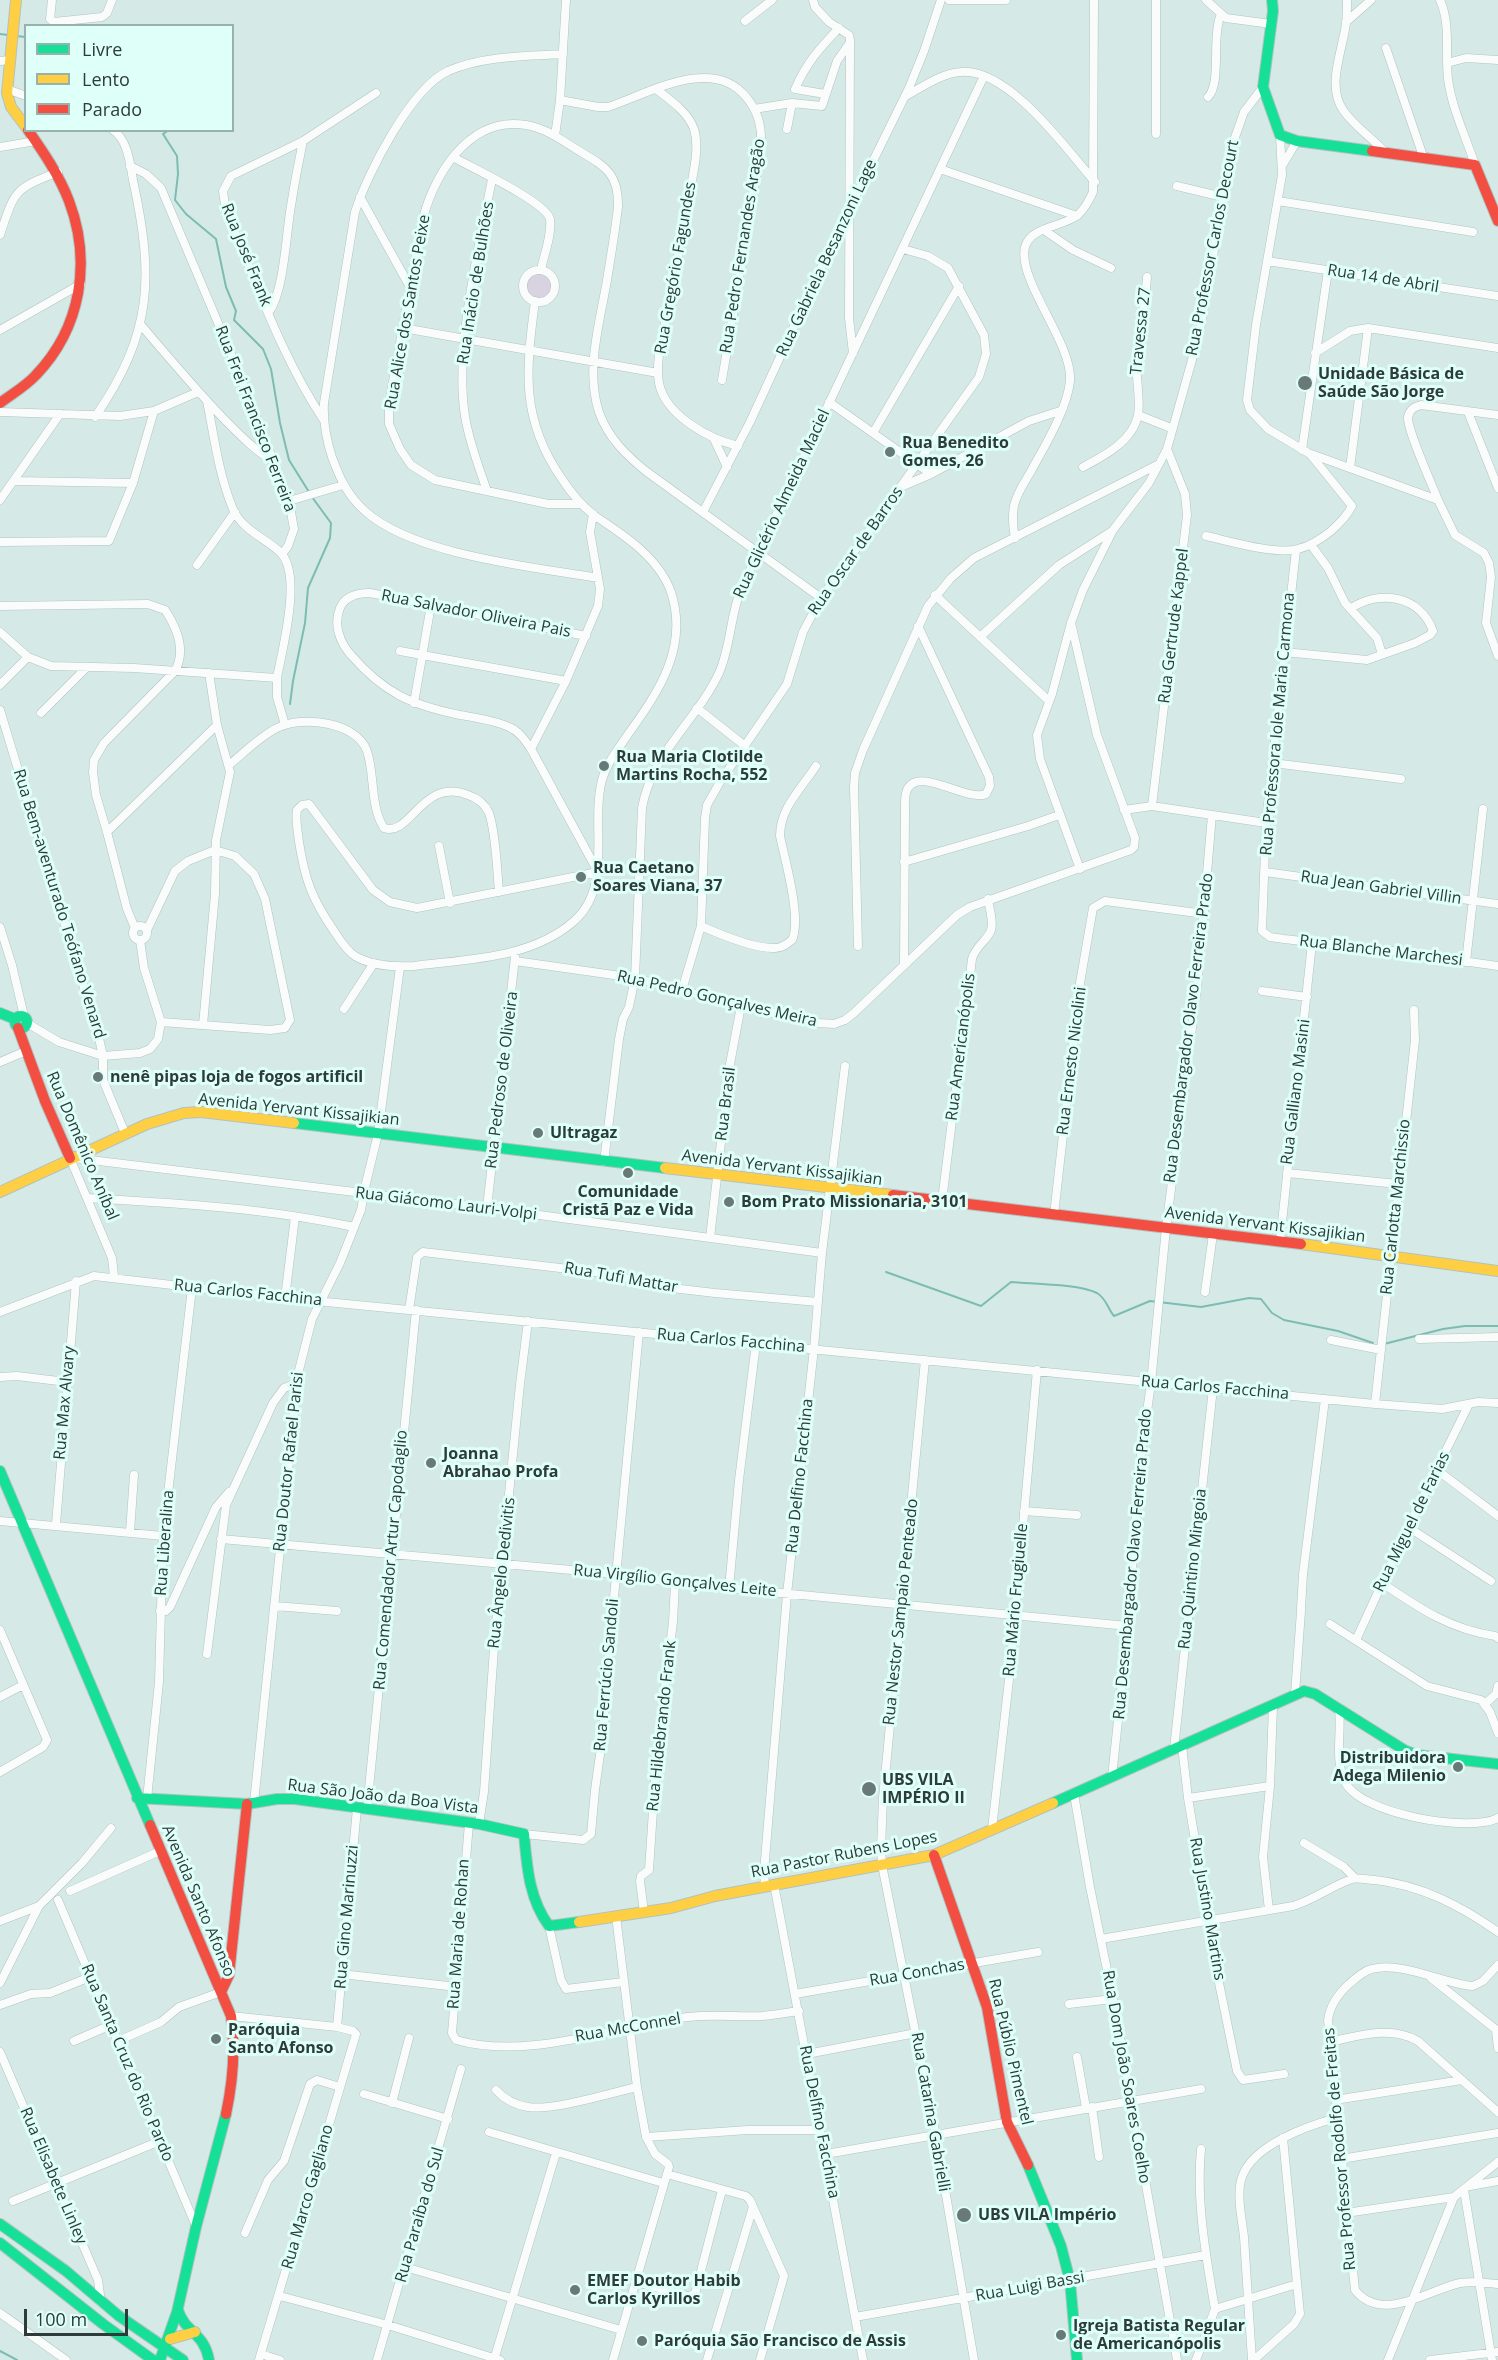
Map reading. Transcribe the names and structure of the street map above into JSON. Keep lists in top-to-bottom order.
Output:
{
  "streets": {
    "street": [
      "Rua Pedro Fernandes Aragão",
      "Rua Professor Carlos Decourt",
      "Rua José Frank",
      "Rua Gabriela Besanzoni Lage",
      "Rua Gregório Fagundes",
      "Rua 14 de Abril",
      "Rua Inácio de Bulhões",
      "Rua Alice dos Santos Peixe",
      "Travessa 27",
      "Rua Frei Francisco Ferreira",
      "Rua Glicério Almeida Maciel",
      "Rua Oscar de Barros",
      "Rua Salvador Oliveira Pais",
      "Rua Gertrude Kappel",
      "Rua Professora Iole Maria Carmona",
      "Rua Jean Gabriel Villin",
      "Rua Bem-aventurado Teófano Venard",
      "Rua Blanche Marchesi",
      "Rua Pedro Gonçalves Meira",
      "Rua Desembargador Olavo Ferreira Prado",
      "Rua Americanópolis",
      "Rua Ernesto Nicolini",
      "Rua Pedroso de Oliveira",
      "Rua Galliano Masini",
      "Rua Brasil",
      "Avenida Yervant Kissajikian",
      "Rua Domênico Aníbal",
      "Rua Giácomo Lauri-Volpi",
      "Rua Carlotta Marchissio",
      "Rua Tufi Mattar",
      "Rua Carlos Facchina",
      "Rua Max Alvary",
      "Rua Doutor Rafael Parisi",
      "Rua Delfino Facchina",
      "Rua Miguel de Farias",
      "Rua Liberalina",
      "Rua Comendador Artur Capodaglio",
      "Rua Quintino Mingoia",
      "Rua Ângelo Dedivitis",
      "Rua Virgílio Gonçalves Leite",
      "Rua Mário Frugiuelle",
      "Rua Nestor Sampaio Penteado",
      "Rua Ferrúcio Sandoli",
      "Rua Hildebrando Frank",
      "Rua São João da Boa Vista",
      "Rua Pastor Rubens Lopes",
      "Avenida Santo Afonso",
      "Rua Justino Martins",
      "Rua Gino Marinuzzi",
      "Rua Maria de Rohan",
      "Rua Conchas",
      "Rua McConnel",
      "Rua Públio Pimentel",
      "Rua Santa Cruz do Rio Pardo",
      "Rua Dom João Soares Coelho",
      "Rua Catarina Gabrielli",
      "Rua Professor Rodolfo de Freitas",
      "Rua Elisabete Linley",
      "Rua Marco Gagliano",
      "Rua Paraíba do Sul",
      "Rua Luigi Bassi"
    ]
  },
  "crossings": [
    ["Rua Professor Carlos Decourt", "Rua Gertrude Kappel"],
    ["Rua Gabriela Besanzoni Lage", "Rua Gregório Fagundes"],
    ["Rua Gabriela Besanzoni Lage", "Rua Alice dos Santos Peixe"],
    ["Rua Inácio de Bulhões", "Rua Alice dos Santos Peixe"],
    ["Rua Alice dos Santos Peixe", "Rua Glicério Almeida Maciel"],
    ["Rua Alice dos Santos Peixe", "Rua Oscar de Barros"],
    ["Rua Glicério Almeida Maciel", "Rua Oscar de Barros"],
    ["Rua Glicério Almeida Maciel", "Rua Pedro Gonçalves Meira"],
    ["Rua Glicério Almeida Maciel", "Avenida Yervant Kissajikian"],
    ["Rua Oscar de Barros", "Rua Pedro Gonçalves Meira"],
    ["Rua Professora Iole Maria Carmona", "Rua Jean Gabriel Villin"],
    ["Rua Professora Iole Maria Carmona", "Rua Blanche Marchesi"],
    ["Rua Bem-aventurado Teófano Venard", "Avenida Yervant Kissajikian"],
    ["Rua Blanche Marchesi", "Rua Galliano Masini"],
    ["Rua Pedro Gonçalves Meira", "Rua Americanópolis"],
    ["Rua Pedro Gonçalves Meira", "Rua Pedroso de Oliveira"],
    ["Rua Pedro Gonçalves Meira", "Rua Brasil"],
    ["Rua Desembargador Olavo Ferreira Prado", "Rua Ernesto Nicolini"],
    ["Rua Desembargador Olavo Ferreira Prado", "Avenida Yervant Kissajikian"],
    ["Rua Desembargador Olavo Ferreira Prado", "Rua Carlos Facchina"],
    ["Rua Desembargador Olavo Ferreira Prado", "Rua Virgílio Gonçalves Leite"],
    ["Rua Desembargador Olavo Ferreira Prado", "Rua Pastor Rubens Lopes"],
    ["Rua Americanópolis", "Avenida Yervant Kissajikian"],
    ["Rua Ernesto Nicolini", "Avenida Yervant Kissajikian"],
    ["Rua Pedroso de Oliveira", "Avenida Yervant Kissajikian"],
    ["Rua Pedroso de Oliveira", "Rua Giácomo Lauri-Volpi"],
    ["Rua Galliano Masini", "Avenida Yervant Kissajikian"],
    ["Rua Brasil", "Avenida Yervant Kissajikian"],
    ["Rua Brasil", "Rua Giácomo Lauri-Volpi"],
    ["Avenida Yervant Kissajikian", "Rua Domênico Aníbal"],
    ["Avenida Yervant Kissajikian", "Rua Giácomo Lauri-Volpi"],
    ["Avenida Yervant Kissajikian", "Rua Carlotta Marchissio"],
    ["Avenida Yervant Kissajikian", "Rua Doutor Rafael Parisi"],
    ["Avenida Yervant Kissajikian", "Rua Delfino Facchina"],
    ["Rua Domênico Aníbal", "Rua Giácomo Lauri-Volpi"],
    ["Rua Domênico Aníbal", "Rua Carlos Facchina"],
    ["Rua Giácomo Lauri-Volpi", "Rua Doutor Rafael Parisi"],
    ["Rua Giácomo Lauri-Volpi", "Rua Delfino Facchina"],
    ["Rua Carlotta Marchissio", "Rua Carlos Facchina"],
    ["Rua Tufi Mattar", "Rua Delfino Facchina"],
    ["Rua Tufi Mattar", "Rua Comendador Artur Capodaglio"],
    ["Rua Carlos Facchina", "Rua Max Alvary"],
    ["Rua Carlos Facchina", "Rua Doutor Rafael Parisi"],
    ["Rua Carlos Facchina", "Rua Delfino Facchina"],
    ["Rua Carlos Facchina", "Rua Miguel de Farias"],
    ["Rua Carlos Facchina", "Rua Liberalina"],
    ["Rua Carlos Facchina", "Rua Comendador Artur Capodaglio"],
    ["Rua Carlos Facchina", "Rua Quintino Mingoia"],
    ["Rua Carlos Facchina", "Rua Ângelo Dedivitis"],
    ["Rua Carlos Facchina", "Rua Mário Frugiuelle"],
    ["Rua Carlos Facchina", "Rua Nestor Sampaio Penteado"],
    ["Rua Carlos Facchina", "Rua Ferrúcio Sandoli"],
    ["Rua Doutor Rafael Parisi", "Rua Virgílio Gonçalves Leite"],
    ["Rua Doutor Rafael Parisi", "Rua São João da Boa Vista"],
    ["Rua Delfino Facchina", "Rua Virgílio Gonçalves Leite"],
    ["Rua Delfino Facchina", "Rua Pastor Rubens Lopes"],
    ["Rua Delfino Facchina", "Rua Conchas"],
    ["Rua Delfino Facchina", "Rua McConnel"],
    ["Rua Delfino Facchina", "Rua Luigi Bassi"],
    ["Rua Liberalina", "Rua São João da Boa Vista"],
    ["Rua Liberalina", "Avenida Santo Afonso"],
    ["Rua Comendador Artur Capodaglio", "Rua Virgílio Gonçalves Leite"],
    ["Rua Comendador Artur Capodaglio", "Rua São João da Boa Vista"],
    ["Rua Comendador Artur Capodaglio", "Rua Gino Marinuzzi"],
    ["Rua Quintino Mingoia", "Rua Pastor Rubens Lopes"],
    ["Rua Quintino Mingoia", "Rua Justino Martins"],
    ["Rua Ângelo Dedivitis", "Rua Virgílio Gonçalves Leite"],
    ["Rua Ângelo Dedivitis", "Rua São João da Boa Vista"],
    ["Rua Ângelo Dedivitis", "Rua Maria de Rohan"],
    ["Rua Virgílio Gonçalves Leite", "Rua Mário Frugiuelle"],
    ["Rua Virgílio Gonçalves Leite", "Rua Nestor Sampaio Penteado"],
    ["Rua Virgílio Gonçalves Leite", "Rua Ferrúcio Sandoli"],
    ["Rua Virgílio Gonçalves Leite", "Rua Hildebrando Frank"],
    ["Rua Mário Frugiuelle", "Rua Pastor Rubens Lopes"],
    ["Rua Nestor Sampaio Penteado", "Rua Pastor Rubens Lopes"],
    ["Rua Nestor Sampaio Penteado", "Rua Catarina Gabrielli"],
    ["Rua Ferrúcio Sandoli", "Rua São João da Boa Vista"],
    ["Rua Hildebrando Frank", "Rua Pastor Rubens Lopes"],
    ["Rua São João da Boa Vista", "Avenida Santo Afonso"],
    ["Rua São João da Boa Vista", "Rua Gino Marinuzzi"],
    ["Rua São João da Boa Vista", "Rua Maria de Rohan"],
    ["Rua Pastor Rubens Lopes", "Rua Justino Martins"],
    ["Rua Pastor Rubens Lopes", "Rua Públio Pimentel"],
    ["Rua Pastor Rubens Lopes", "Rua Dom João Soares Coelho"],
    ["Rua Pastor Rubens Lopes", "Rua Catarina Gabrielli"],
    ["Avenida Santo Afonso", "Rua Santa Cruz do Rio Pardo"],
    ["Rua Gino Marinuzzi", "Rua Marco Gagliano"],
    ["Rua Maria de Rohan", "Rua McConnel"],
    ["Rua Conchas", "Rua Públio Pimentel"],
    ["Rua Conchas", "Rua Catarina Gabrielli"],
    ["Rua Públio Pimentel", "Rua Luigi Bassi"],
    ["Rua Dom João Soares Coelho", "Rua Luigi Bassi"],
    ["Rua Catarina Gabrielli", "Rua Luigi Bassi"]
  ],
  "places": [
    "Unidade Básica de Saúde São Jorge",
    "Rua Benedito Gomes, 26",
    "Rua Maria Clotilde Martins Rocha, 552",
    "Rua Caetano Soares Viana, 37",
    "nenê pipas loja de fogos artificil",
    "Ultragaz",
    "Comunidade Cristã Paz e Vida",
    "Bom Prato Missionaria, 3101",
    "Joanna Abrahao Profa",
    "Distribuidora Adega Milenio",
    "UBS VILA IMPÉRIO II",
    "Paróquia Santo Afonso",
    "UBS VILA Império",
    "EMEF Doutor Habib Carlos Kyrillos",
    "Igreja Batista Regular de Americanópolis",
    "Paróquia São Francisco de Assis"
  ],
  "legend": ["Livre", "Lento", "Parado"],
  "scale_bar": "100 m"
}
